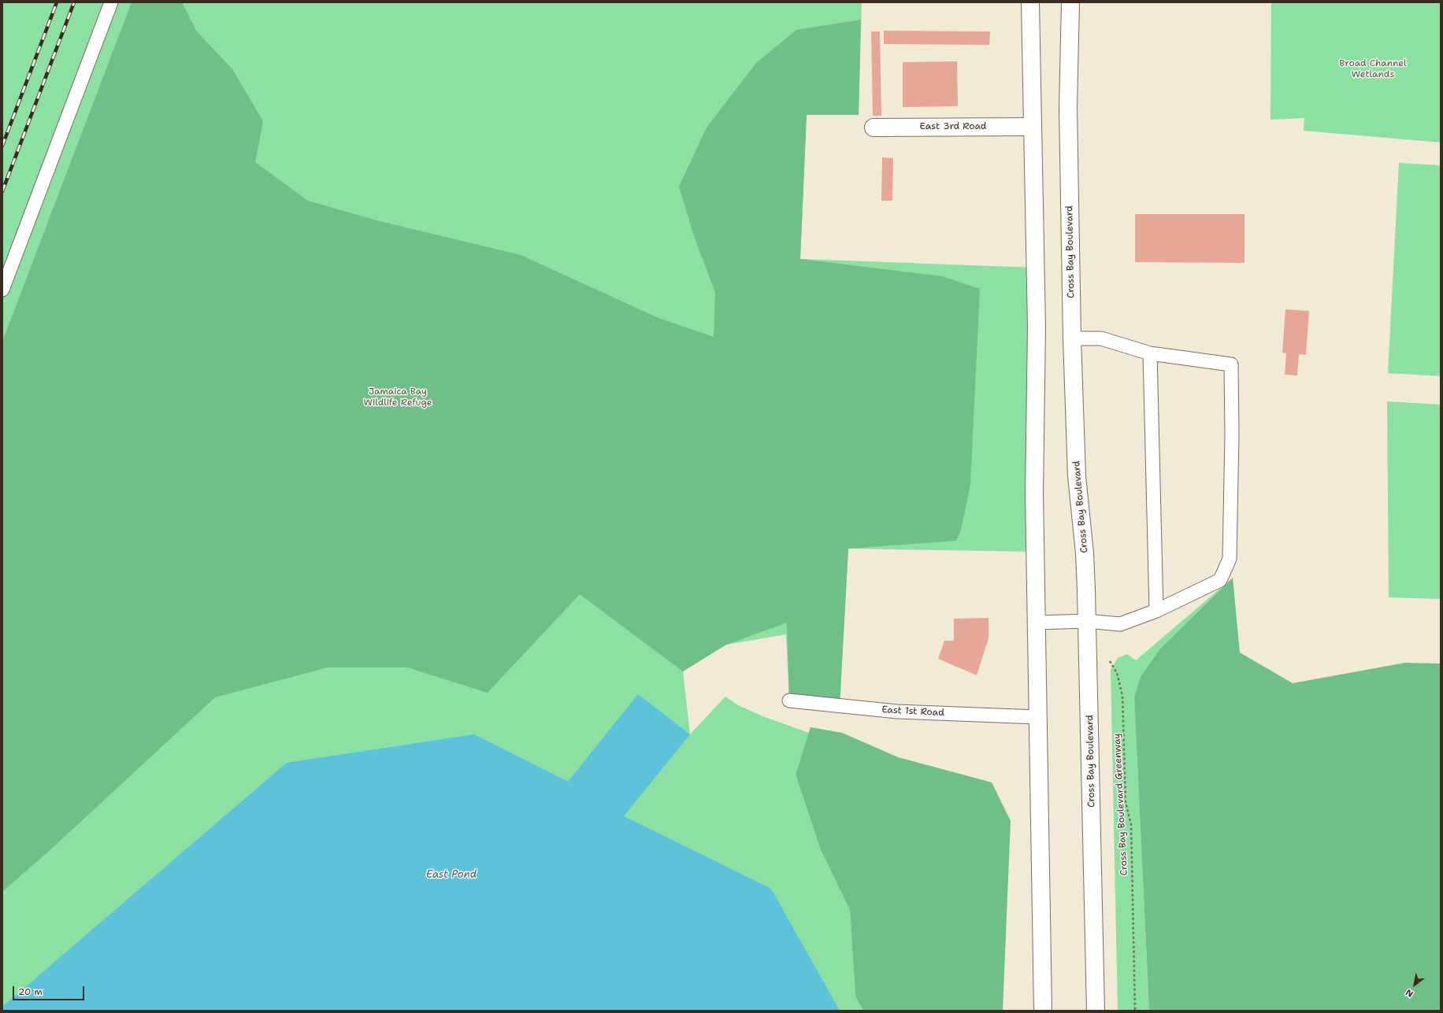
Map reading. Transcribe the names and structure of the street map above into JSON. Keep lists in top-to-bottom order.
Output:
{
  "streets": {
    "main road": ["East 3rd Road", "Cross Bay Boulevard"],
    "lane": ["East 1st Road"],
    "path": ["Cross Bay Boulevard Greenway"]
  },
  "water": ["East Pond"],
  "parks": ["Broad Channel Wetlands", "Jamaica Bay Wildlife Refuge"],
  "scale_bar": "20 m",
  "north": "bottom left"
}
